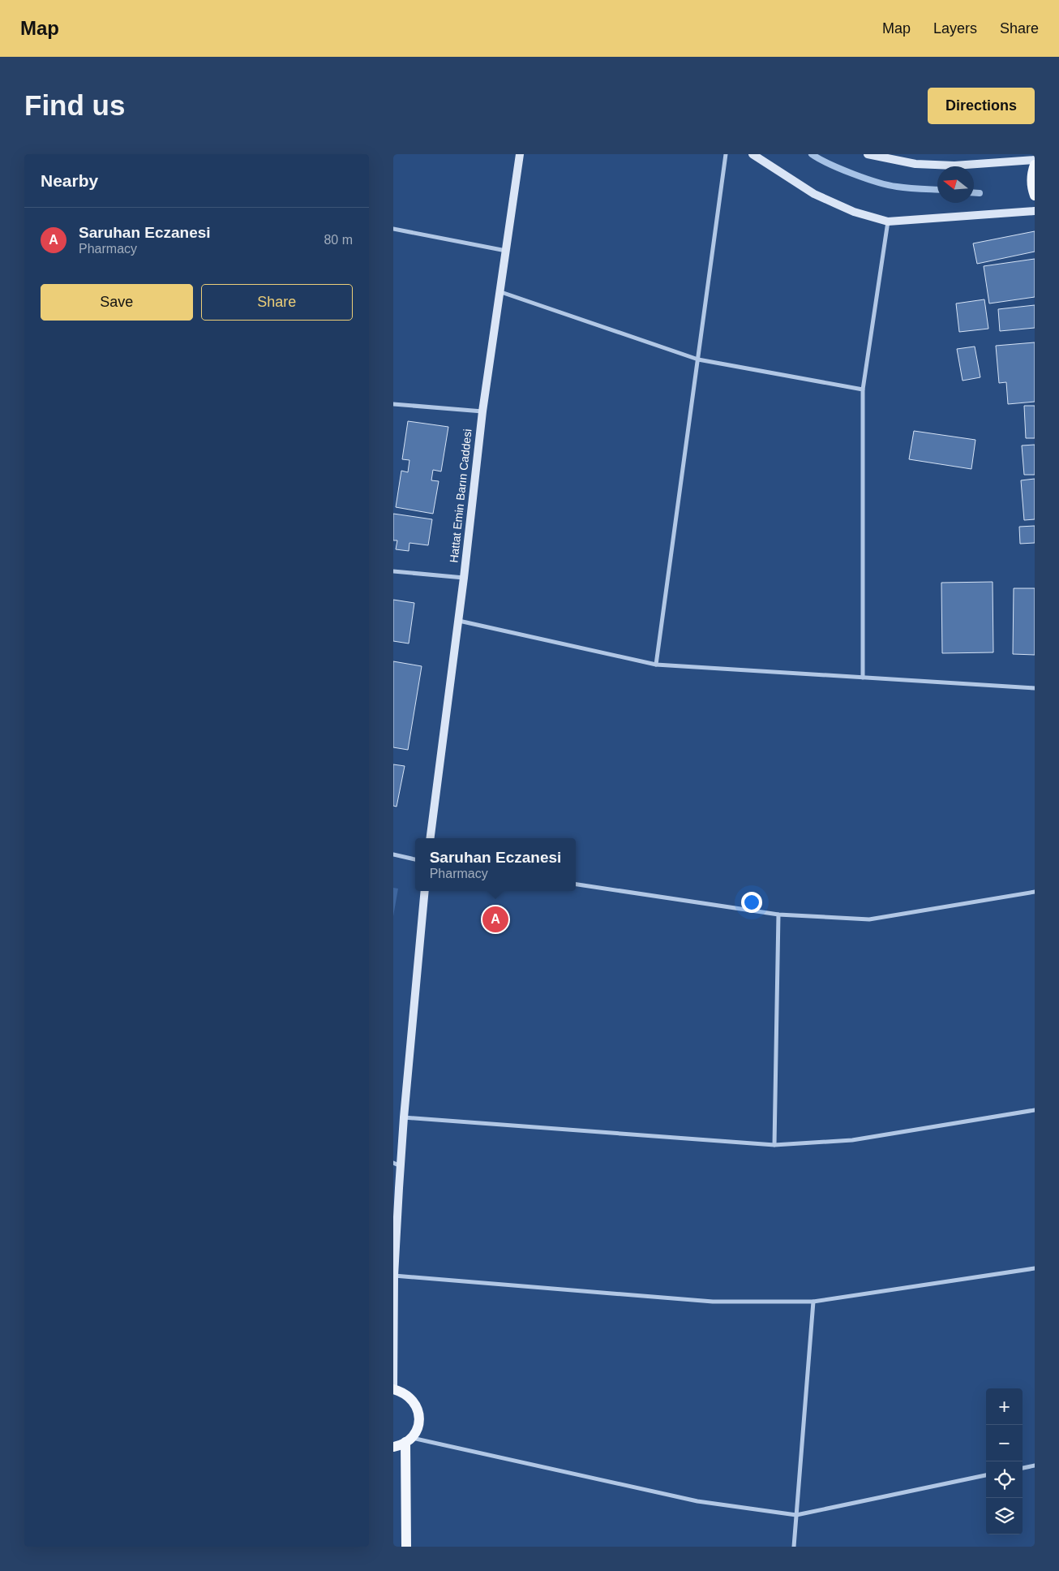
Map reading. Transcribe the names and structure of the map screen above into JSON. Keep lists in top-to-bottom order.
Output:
{
  "streets": {
    "main road": ["Hattat Emin Barın Caddesi"]
  },
  "north": "left",
  "page": {
    "header": "Map",
    "nav": ["Map", "Layers", "Share"],
    "buttons": [
      "Directions",
      ["Save", "Share"]
    ],
    "title": "Find us",
    "heading": "Nearby",
    "list": [
      {
        "mark": "A",
        "name": "Saruhan Eczanesi",
        "note": "Pharmacy",
        "value": "80 m"
      }
    ],
    "popup": ["Saruhan Eczanesi", "Pharmacy"],
    "pins": "A",
    "map_buttons": ["+", "−"]
  }
}
